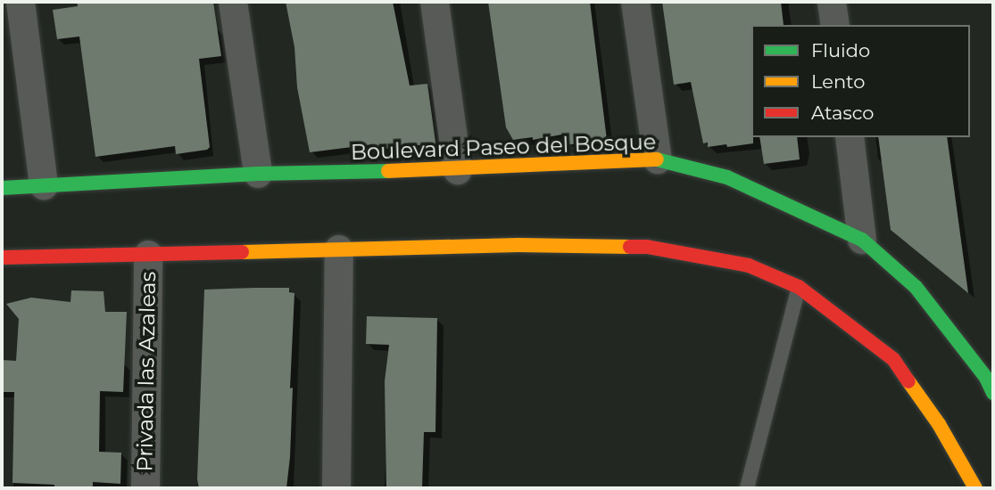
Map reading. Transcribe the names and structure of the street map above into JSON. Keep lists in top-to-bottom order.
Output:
{
  "streets": {
    "street": ["Boulevard Paseo del Bosque", "Privada las Azaleas"]
  },
  "legend": ["Fluido", "Lento", "Atasco"]
}
